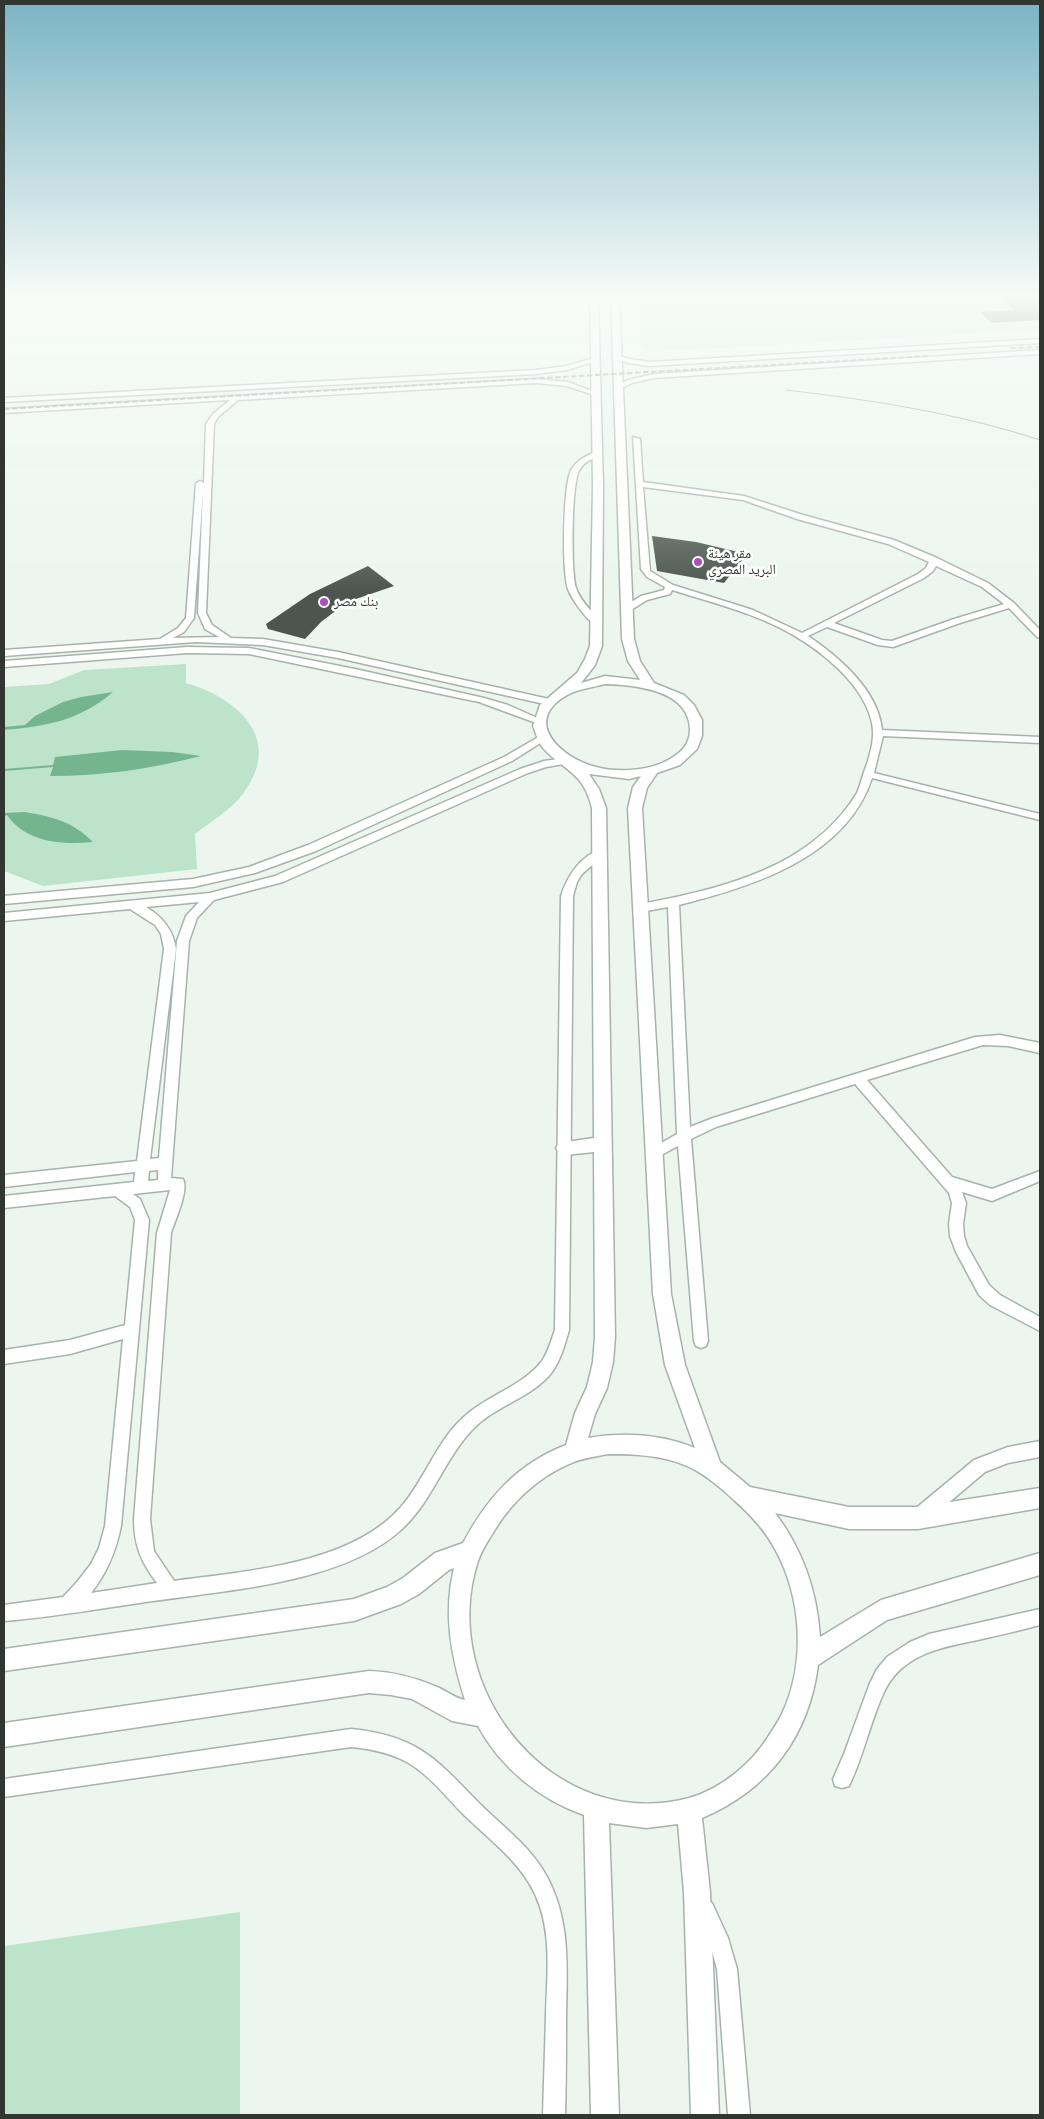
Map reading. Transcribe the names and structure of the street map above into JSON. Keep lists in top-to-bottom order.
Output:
{
  "places": ["مقر هيئة البريد المصري", "بنك مصر"]
}
